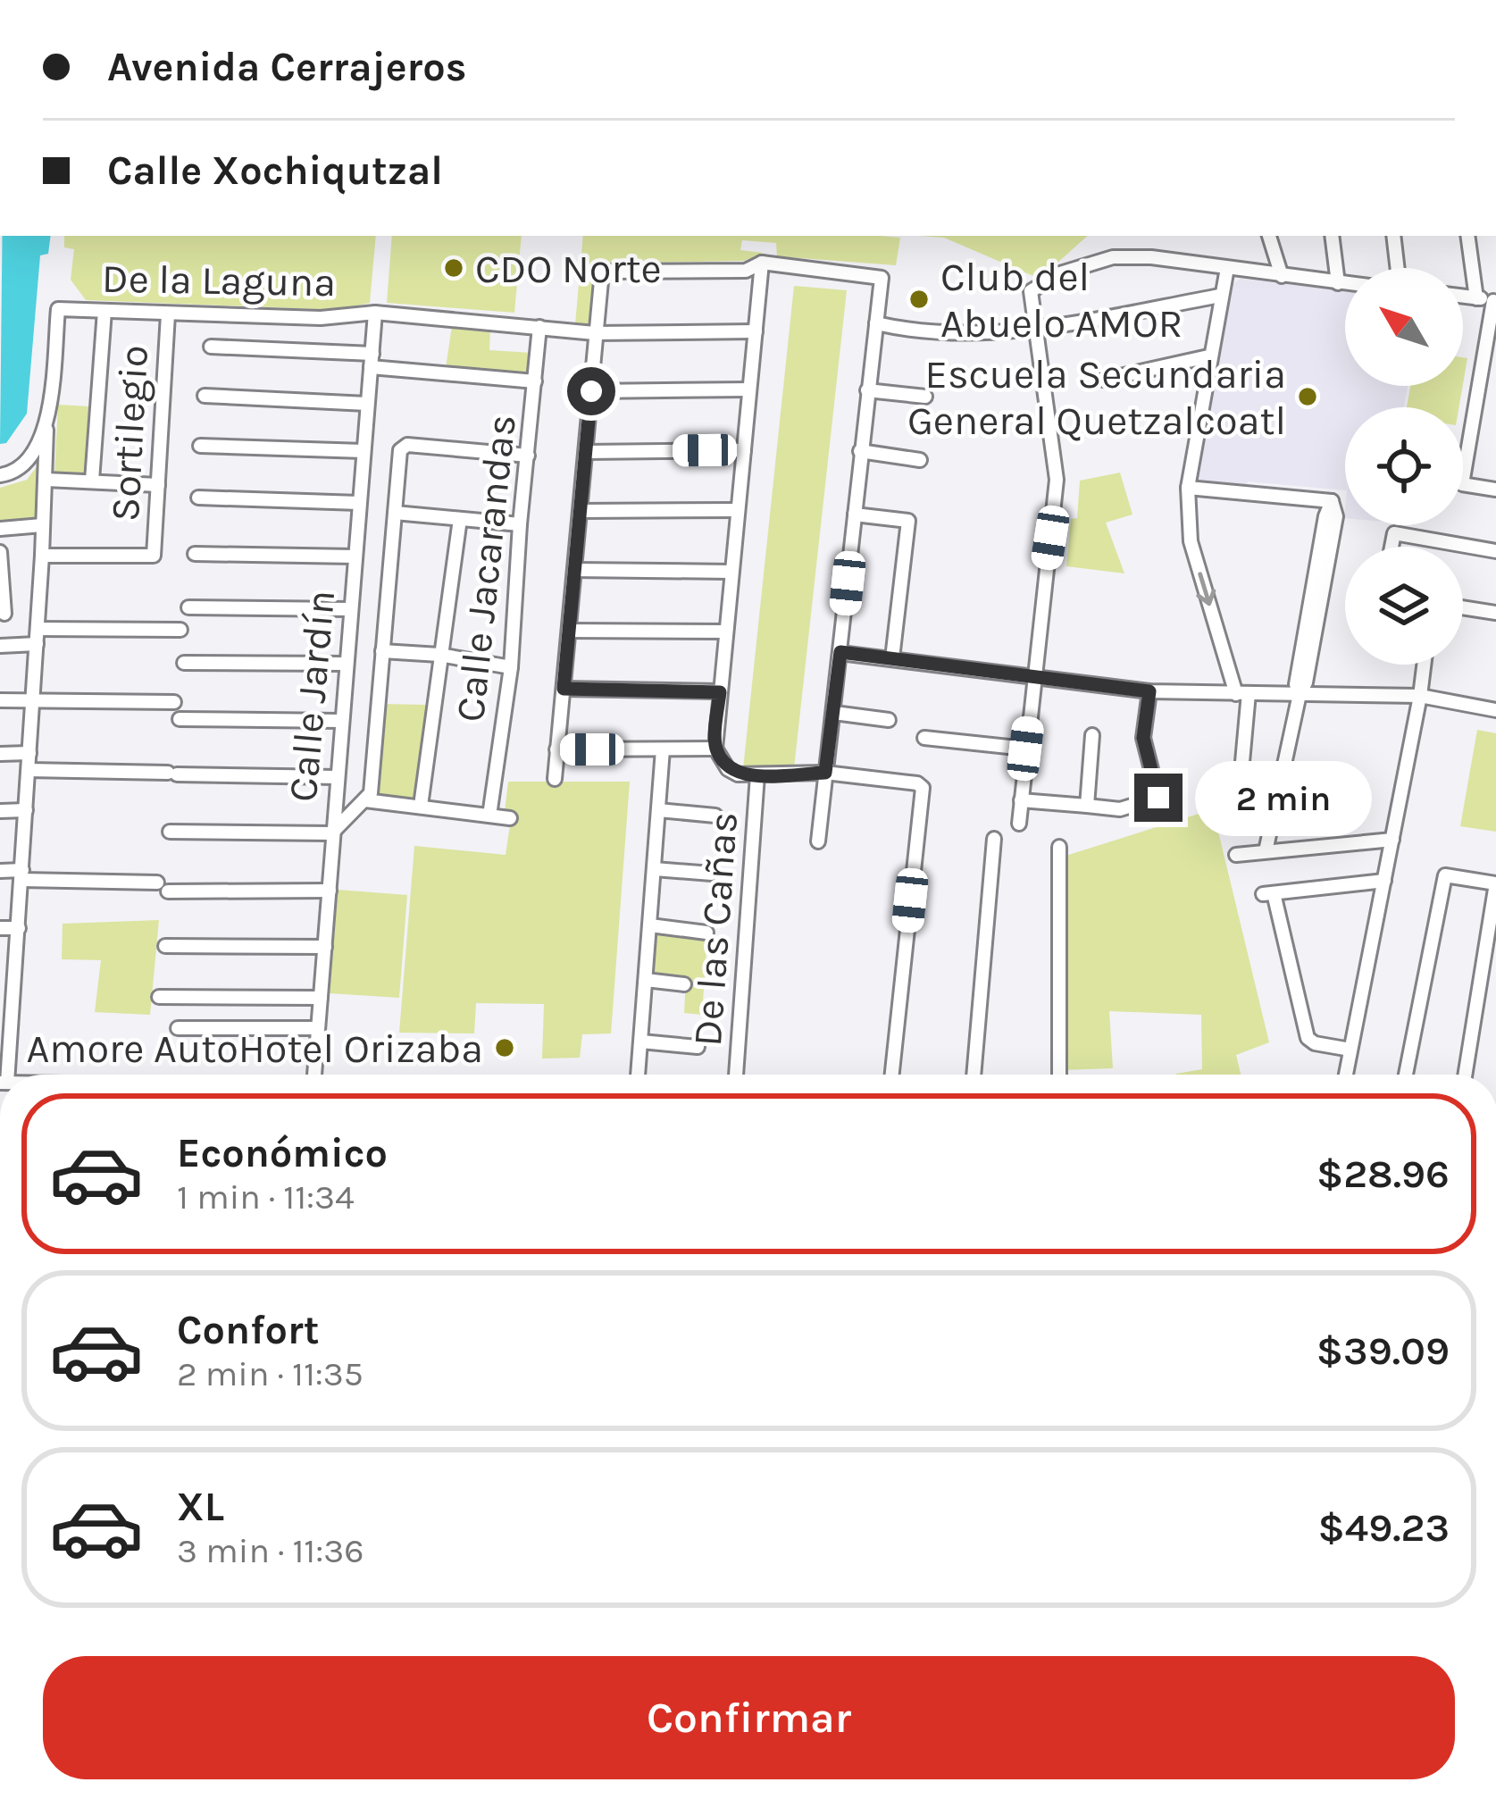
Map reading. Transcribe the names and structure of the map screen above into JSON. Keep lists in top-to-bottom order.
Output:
{
  "streets": {
    "street": [
      "De la Laguna",
      "Sortilegio",
      "Calle Jacarandas",
      "Calle Jardín",
      "De las Cañas"
    ]
  },
  "crossings": [
    ["De la Laguna", "Sortilegio"],
    ["De la Laguna", "Calle Jacarandas"],
    ["De la Laguna", "Calle Jardín"]
  ],
  "places": [
    "CDO Norte",
    "Club del Abuelo AMOR",
    "Escuela Secundaria General Quetzalcoatl",
    "Amore AutoHotel Orizaba"
  ],
  "north": "top left",
  "page": {
    "banner": ["Avenida Cerrajeros", "Calle Xochiqutzal"],
    "bubble": "2 min",
    "list": [
      {
        "name": "Económico",
        "note": "1 min · 11:34",
        "value": "$28.96"
      },
      {
        "name": "Confort",
        "note": "2 min · 11:35",
        "value": "$39.09"
      },
      {
        "name": "XL",
        "note": "3 min · 11:36",
        "value": "$49.23"
      }
    ],
    "buttons": "Confirmar"
  }
}
